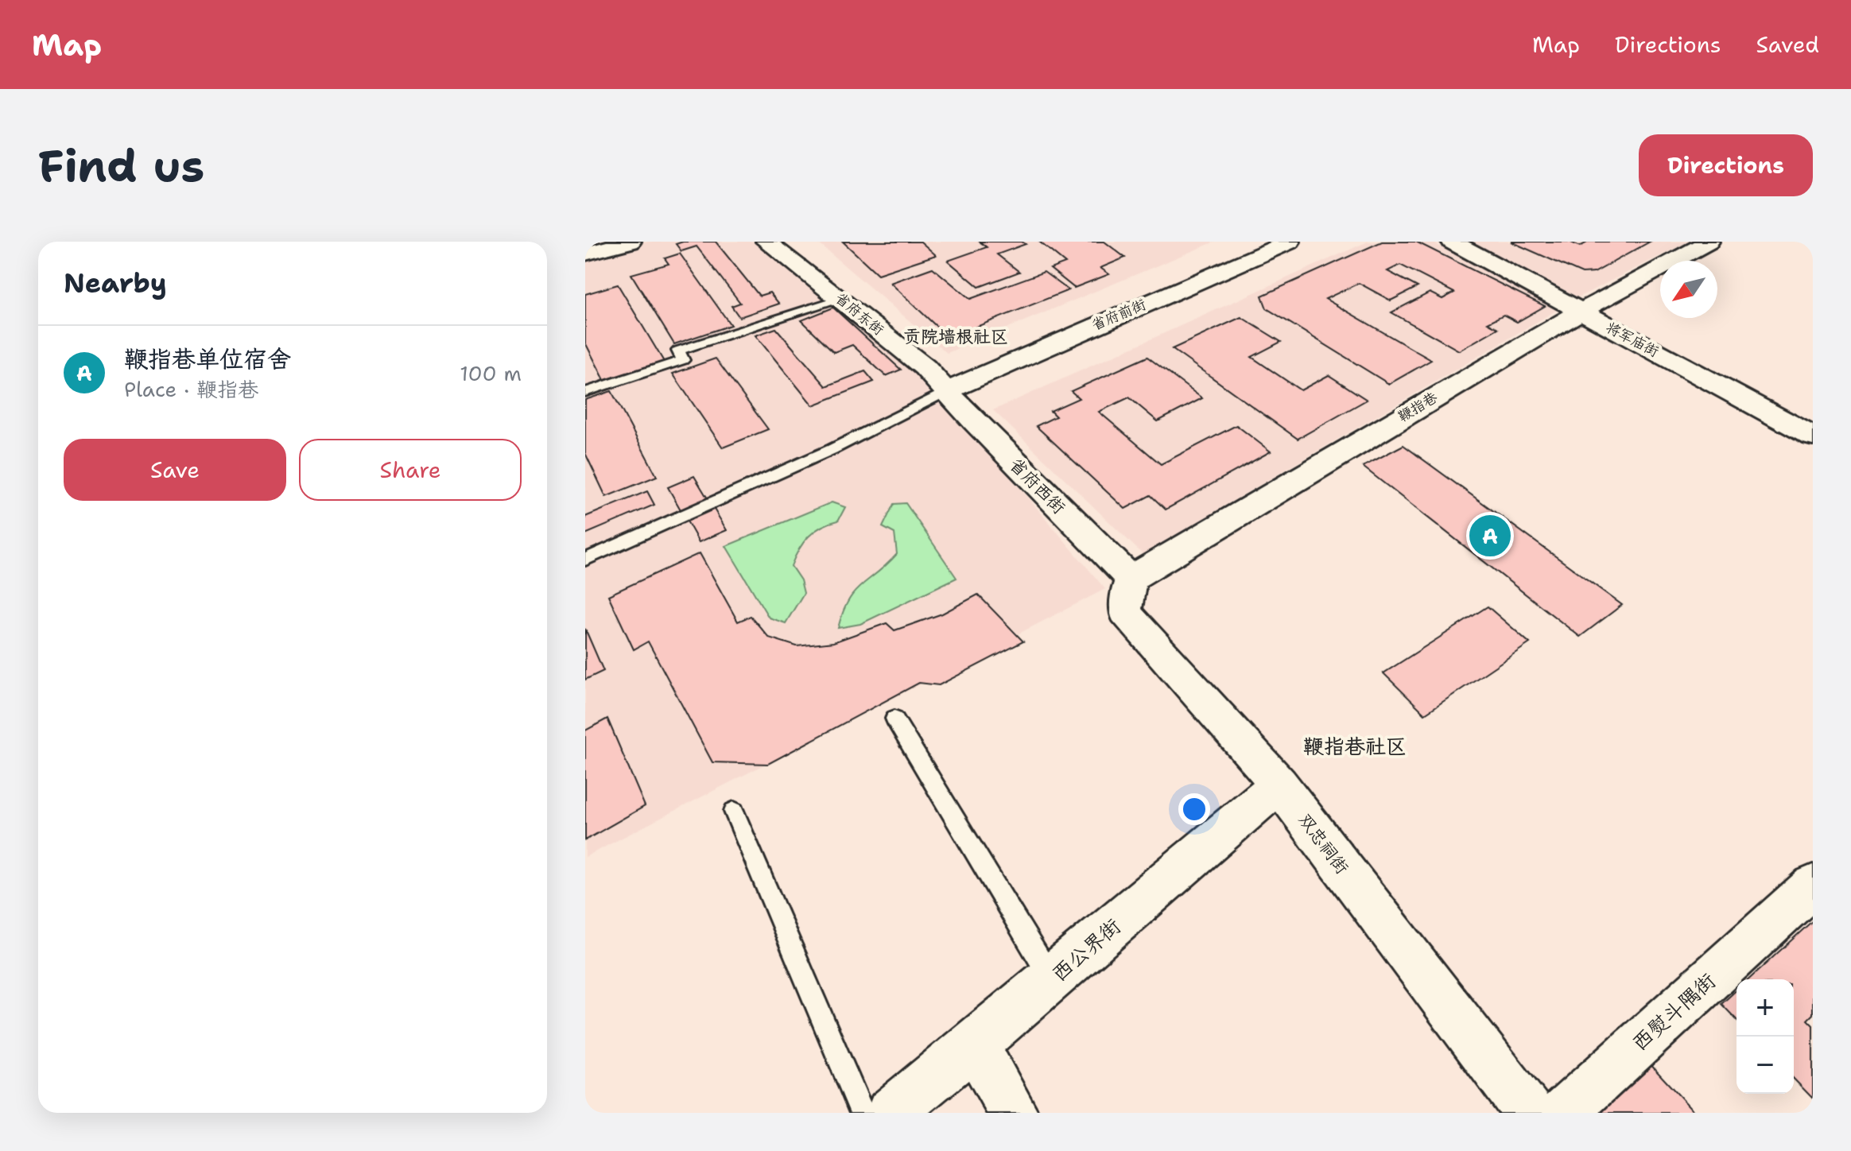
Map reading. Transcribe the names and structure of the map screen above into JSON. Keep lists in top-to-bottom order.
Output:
{
  "streets": {
    "street": [
      "省府东街",
      "省府前街",
      "将军庙街",
      "鞭指巷",
      "省府西街",
      "双忠祠街",
      "西公界街",
      "西熨斗隅街"
    ]
  },
  "crossings": [
    ["省府东街", "省府前街"],
    ["省府东街", "省府西街"],
    ["省府前街", "省府西街"],
    ["将军庙街", "鞭指巷"],
    ["鞭指巷", "省府西街"],
    ["鞭指巷", "双忠祠街"],
    ["省府西街", "双忠祠街"],
    ["双忠祠街", "西公界街"]
  ],
  "districts": ["贡院墙根社区", "鞭指巷社区"],
  "north": "bottom left",
  "page": {
    "header": "Map",
    "nav": ["Map", "Directions", "Saved"],
    "buttons": [
      "Directions",
      ["Save", "Share"]
    ],
    "title": "Find us",
    "heading": "Nearby",
    "list": [
      {
        "mark": "A",
        "name": "鞭指巷单位宿舍",
        "note": "Place · 鞭指巷",
        "value": "100 m"
      }
    ],
    "pins": "A",
    "map_buttons": ["+", "−"]
  }
}
